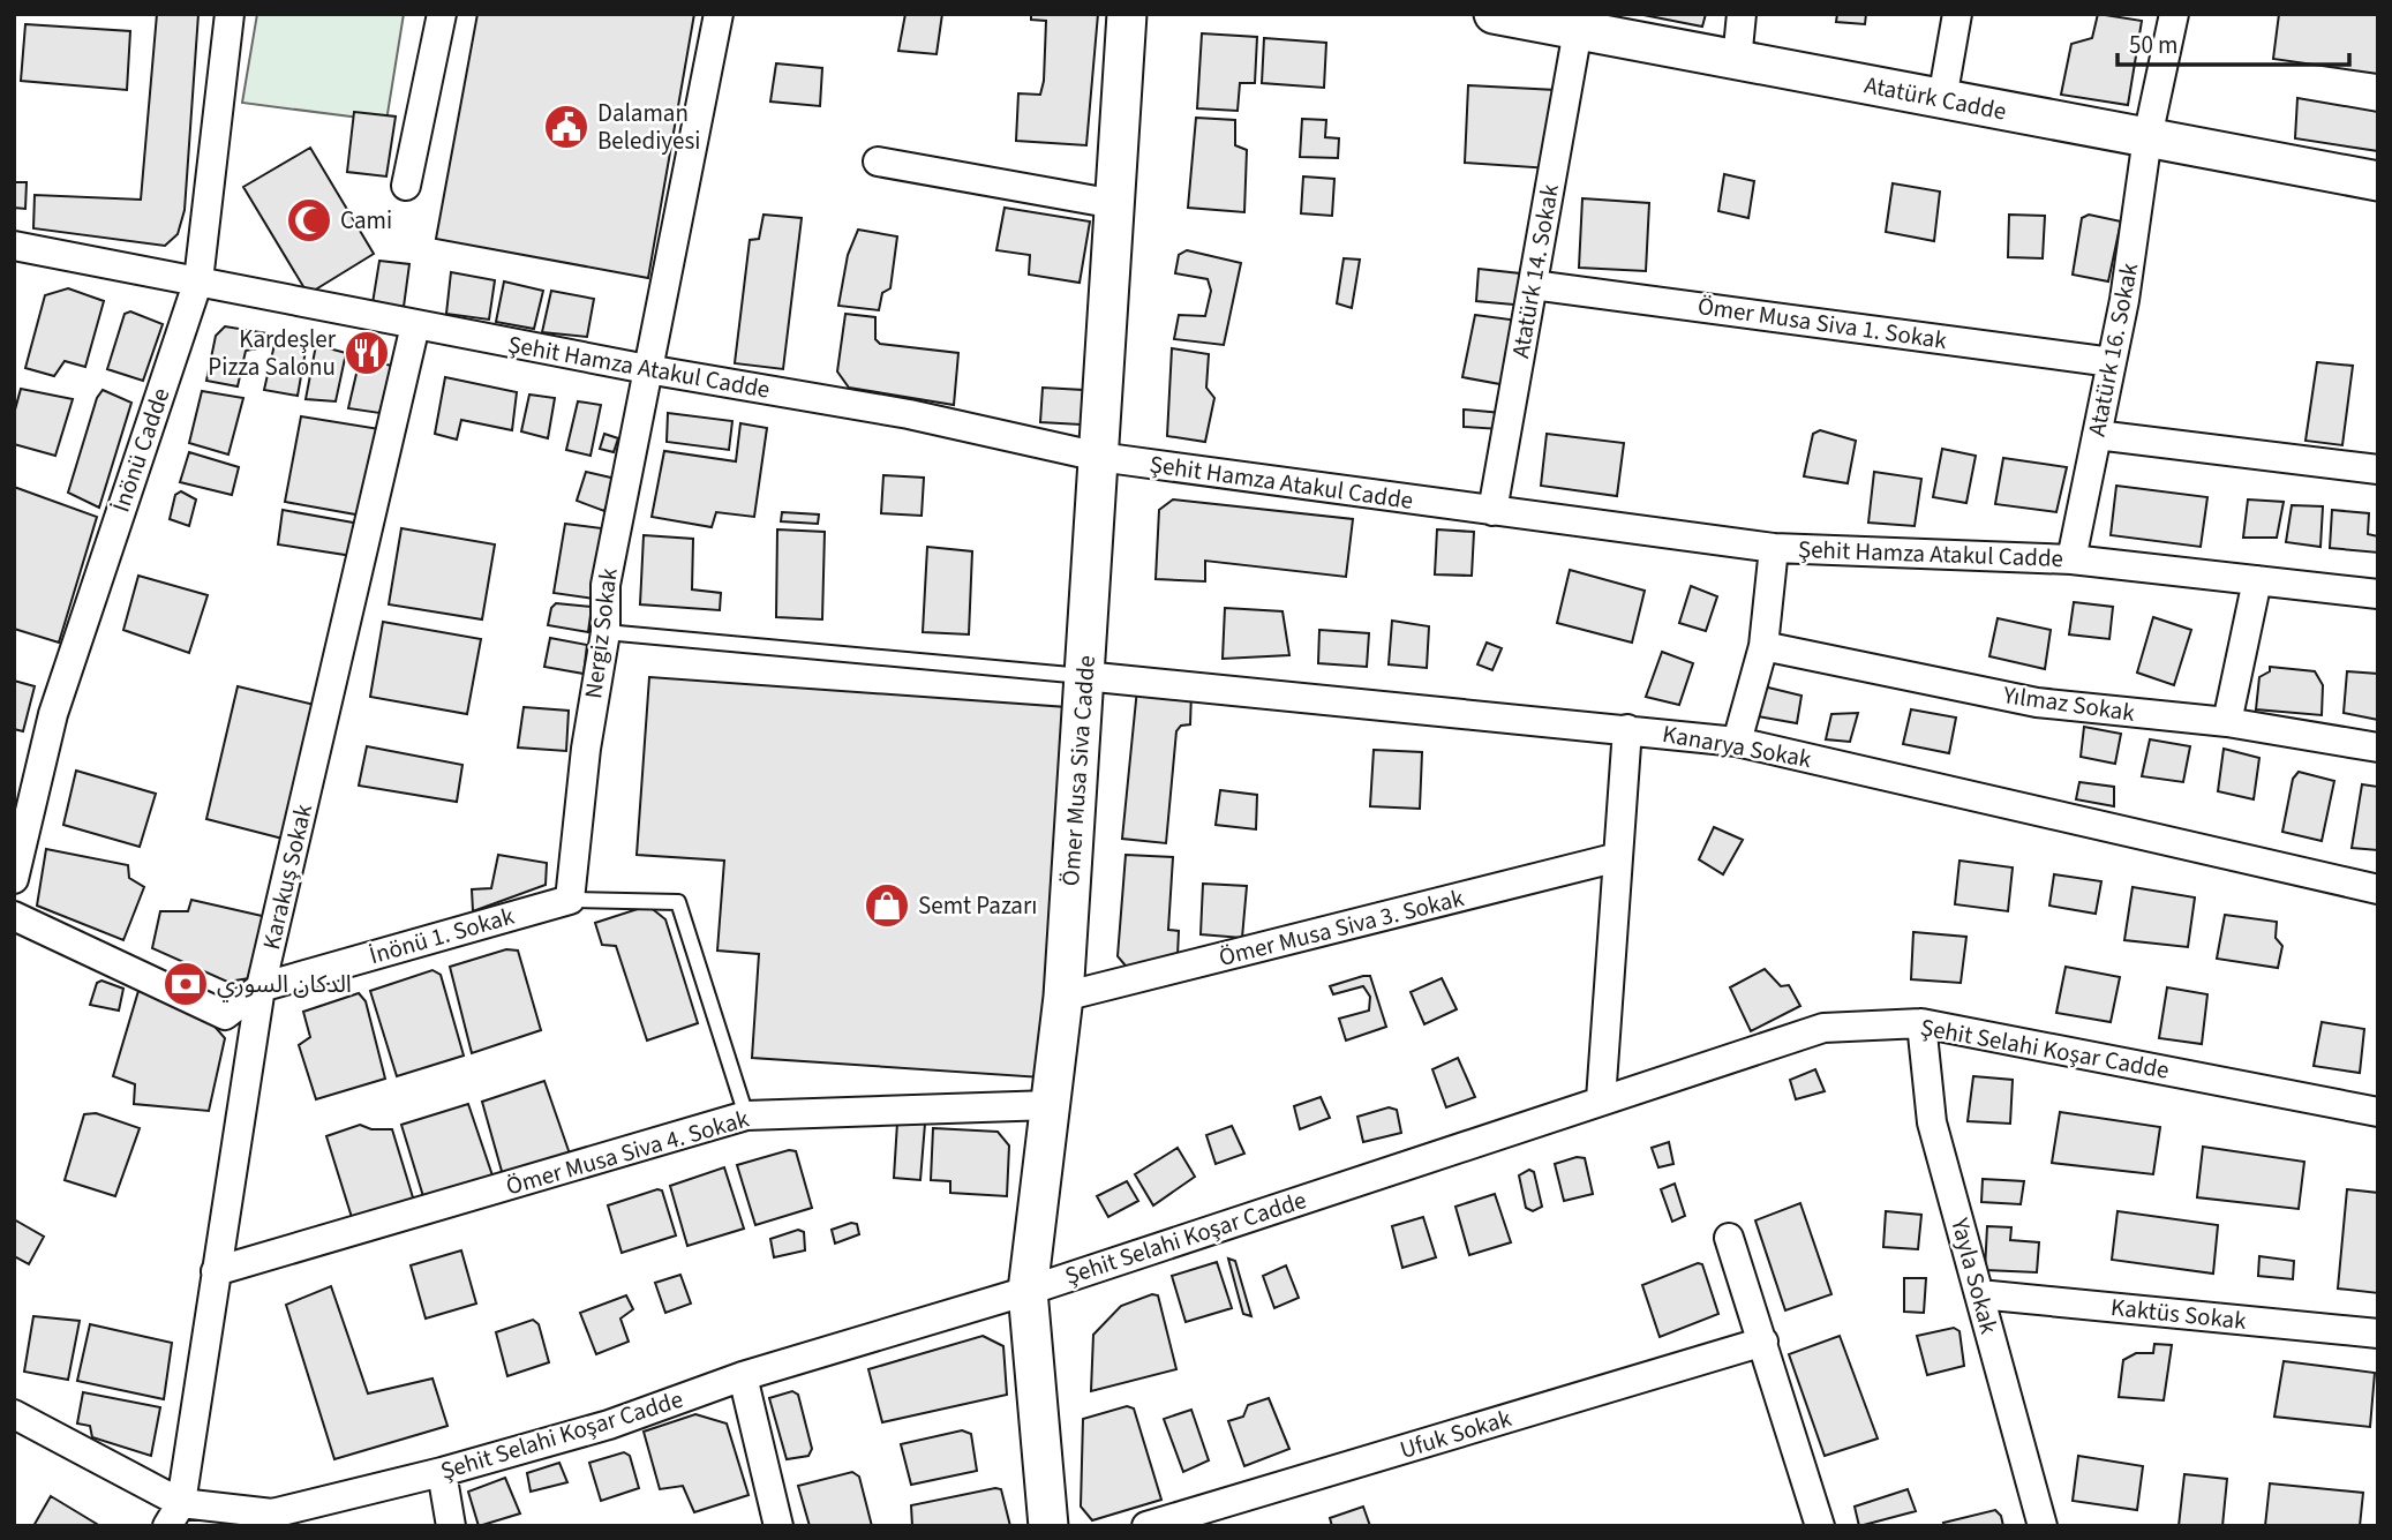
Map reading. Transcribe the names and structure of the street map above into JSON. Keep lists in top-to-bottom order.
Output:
{
  "streets": {
    "main road": ["Atatürk Cadde", "Ömer Musa Siva Cadde"],
    "street": [
      "Atatürk 14. Sokak",
      "Ömer Musa Siva 1. Sokak",
      "Atatürk 16. Sokak",
      "Şehit Hamza Atakul Cadde",
      "İnönü Cadde",
      "Nergiz Sokak",
      "Yılmaz Sokak",
      "Kanarya Sokak",
      "Karakuş Sokak",
      "Ömer Musa Siva 3. Sokak",
      "İnönü 1. Sokak",
      "Şehit Selahi Koşar Cadde",
      "Ömer Musa Siva 4. Sokak",
      "Yayla Sokak",
      "Kaktüs Sokak",
      "Ufuk Sokak"
    ]
  },
  "crossings": [
    ["Atatürk Cadde", "Atatürk 14. Sokak"],
    ["Atatürk Cadde", "Atatürk 16. Sokak"],
    ["Atatürk 14. Sokak", "Ömer Musa Siva 1. Sokak"],
    ["Atatürk 14. Sokak", "Şehit Hamza Atakul Cadde"],
    ["Ömer Musa Siva 1. Sokak", "Atatürk 16. Sokak"],
    ["Atatürk 16. Sokak", "Şehit Hamza Atakul Cadde"],
    ["Şehit Hamza Atakul Cadde", "İnönü Cadde"],
    ["Şehit Hamza Atakul Cadde", "Nergiz Sokak"],
    ["Şehit Hamza Atakul Cadde", "Ömer Musa Siva Cadde"],
    ["Şehit Hamza Atakul Cadde", "Karakuş Sokak"],
    ["Nergiz Sokak", "İnönü 1. Sokak"],
    ["Kanarya Sokak", "Ömer Musa Siva Cadde"],
    ["Ömer Musa Siva Cadde", "Ömer Musa Siva 3. Sokak"],
    ["Ömer Musa Siva Cadde", "Şehit Selahi Koşar Cadde"],
    ["Ömer Musa Siva Cadde", "Ömer Musa Siva 4. Sokak"],
    ["Karakuş Sokak", "İnönü 1. Sokak"],
    ["Karakuş Sokak", "Şehit Selahi Koşar Cadde"],
    ["Karakuş Sokak", "Ömer Musa Siva 4. Sokak"],
    ["İnönü 1. Sokak", "Ömer Musa Siva 4. Sokak"],
    ["Şehit Selahi Koşar Cadde", "Yayla Sokak"],
    ["Yayla Sokak", "Kaktüs Sokak"]
  ],
  "places": {
    "public building": ["Dalaman Belediyesi"],
    "mosque": ["Cami"],
    "restaurant": ["Kardeşler Pizza Salonu"],
    "shop": ["Semt Pazarı"],
    "bank": ["الدكان السوري"]
  },
  "scale_bar": "50 m"
}
